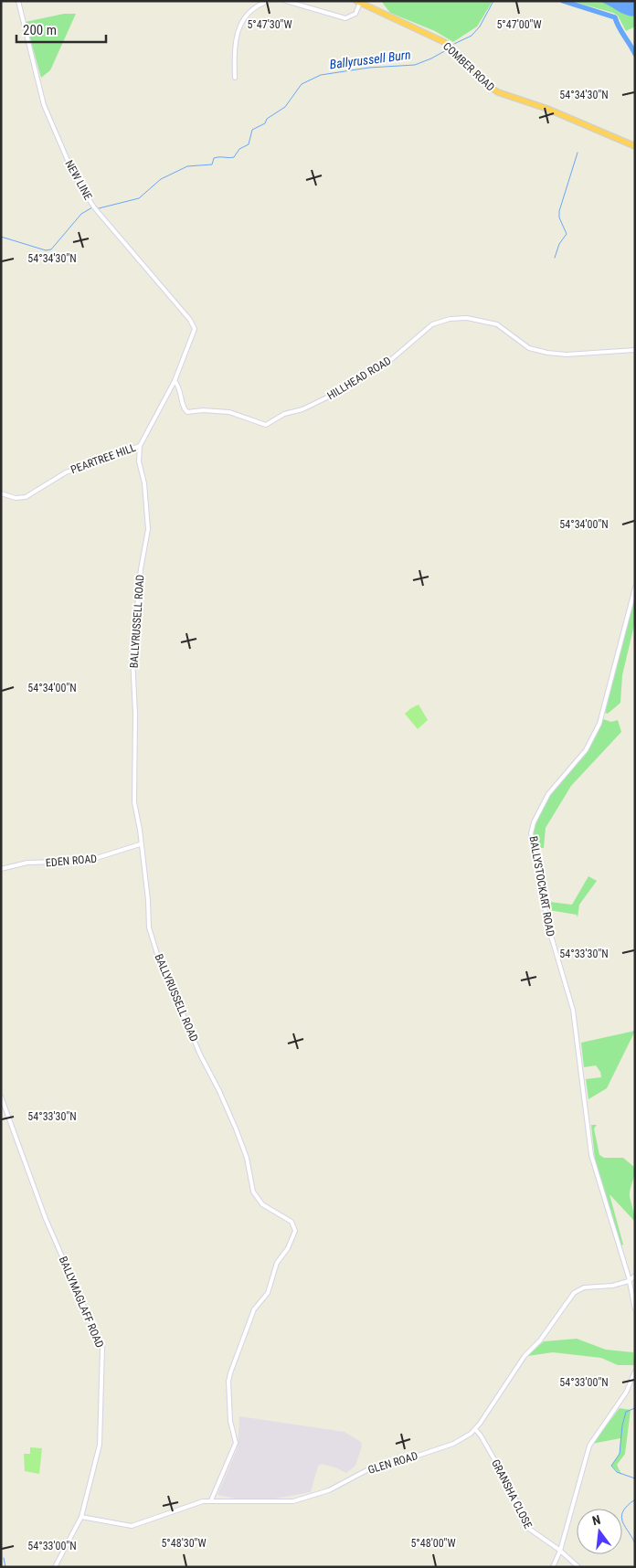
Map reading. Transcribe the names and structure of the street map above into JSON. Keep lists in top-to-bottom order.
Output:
{
  "streets": {
    "highway": ["COMBER ROAD"],
    "street": [
      "NEW LINE",
      "HILLHEAD ROAD",
      "PEARTREE HILL",
      "BALLYRUSSELL ROAD",
      "EDEN ROAD",
      "BALLYSTOCKART ROAD",
      "BALLYMAGLAFF ROAD",
      "GLEN ROAD",
      "GRANSHA CLOSE"
    ]
  },
  "crossings": [
    ["NEW LINE", "PEARTREE HILL"],
    ["HILLHEAD ROAD", "PEARTREE HILL"],
    ["PEARTREE HILL", "BALLYRUSSELL ROAD"],
    ["BALLYRUSSELL ROAD", "EDEN ROAD"],
    ["BALLYRUSSELL ROAD", "GLEN ROAD"],
    ["BALLYSTOCKART ROAD", "GLEN ROAD"],
    ["BALLYMAGLAFF ROAD", "GLEN ROAD"],
    ["GLEN ROAD", "GRANSHA CLOSE"]
  ],
  "water": ["Ballyrussell Burn"],
  "scale_bar": "200 m",
  "north": "top",
  "coordinates": [
    "5°47'30\"W",
    "5°47'00\"W",
    "54°34'30\"N",
    "54°34'00\"N",
    "54°33'30\"N",
    "54°33'00\"N",
    "5°48'30\"W",
    "5°48'00\"W"
  ]
}
